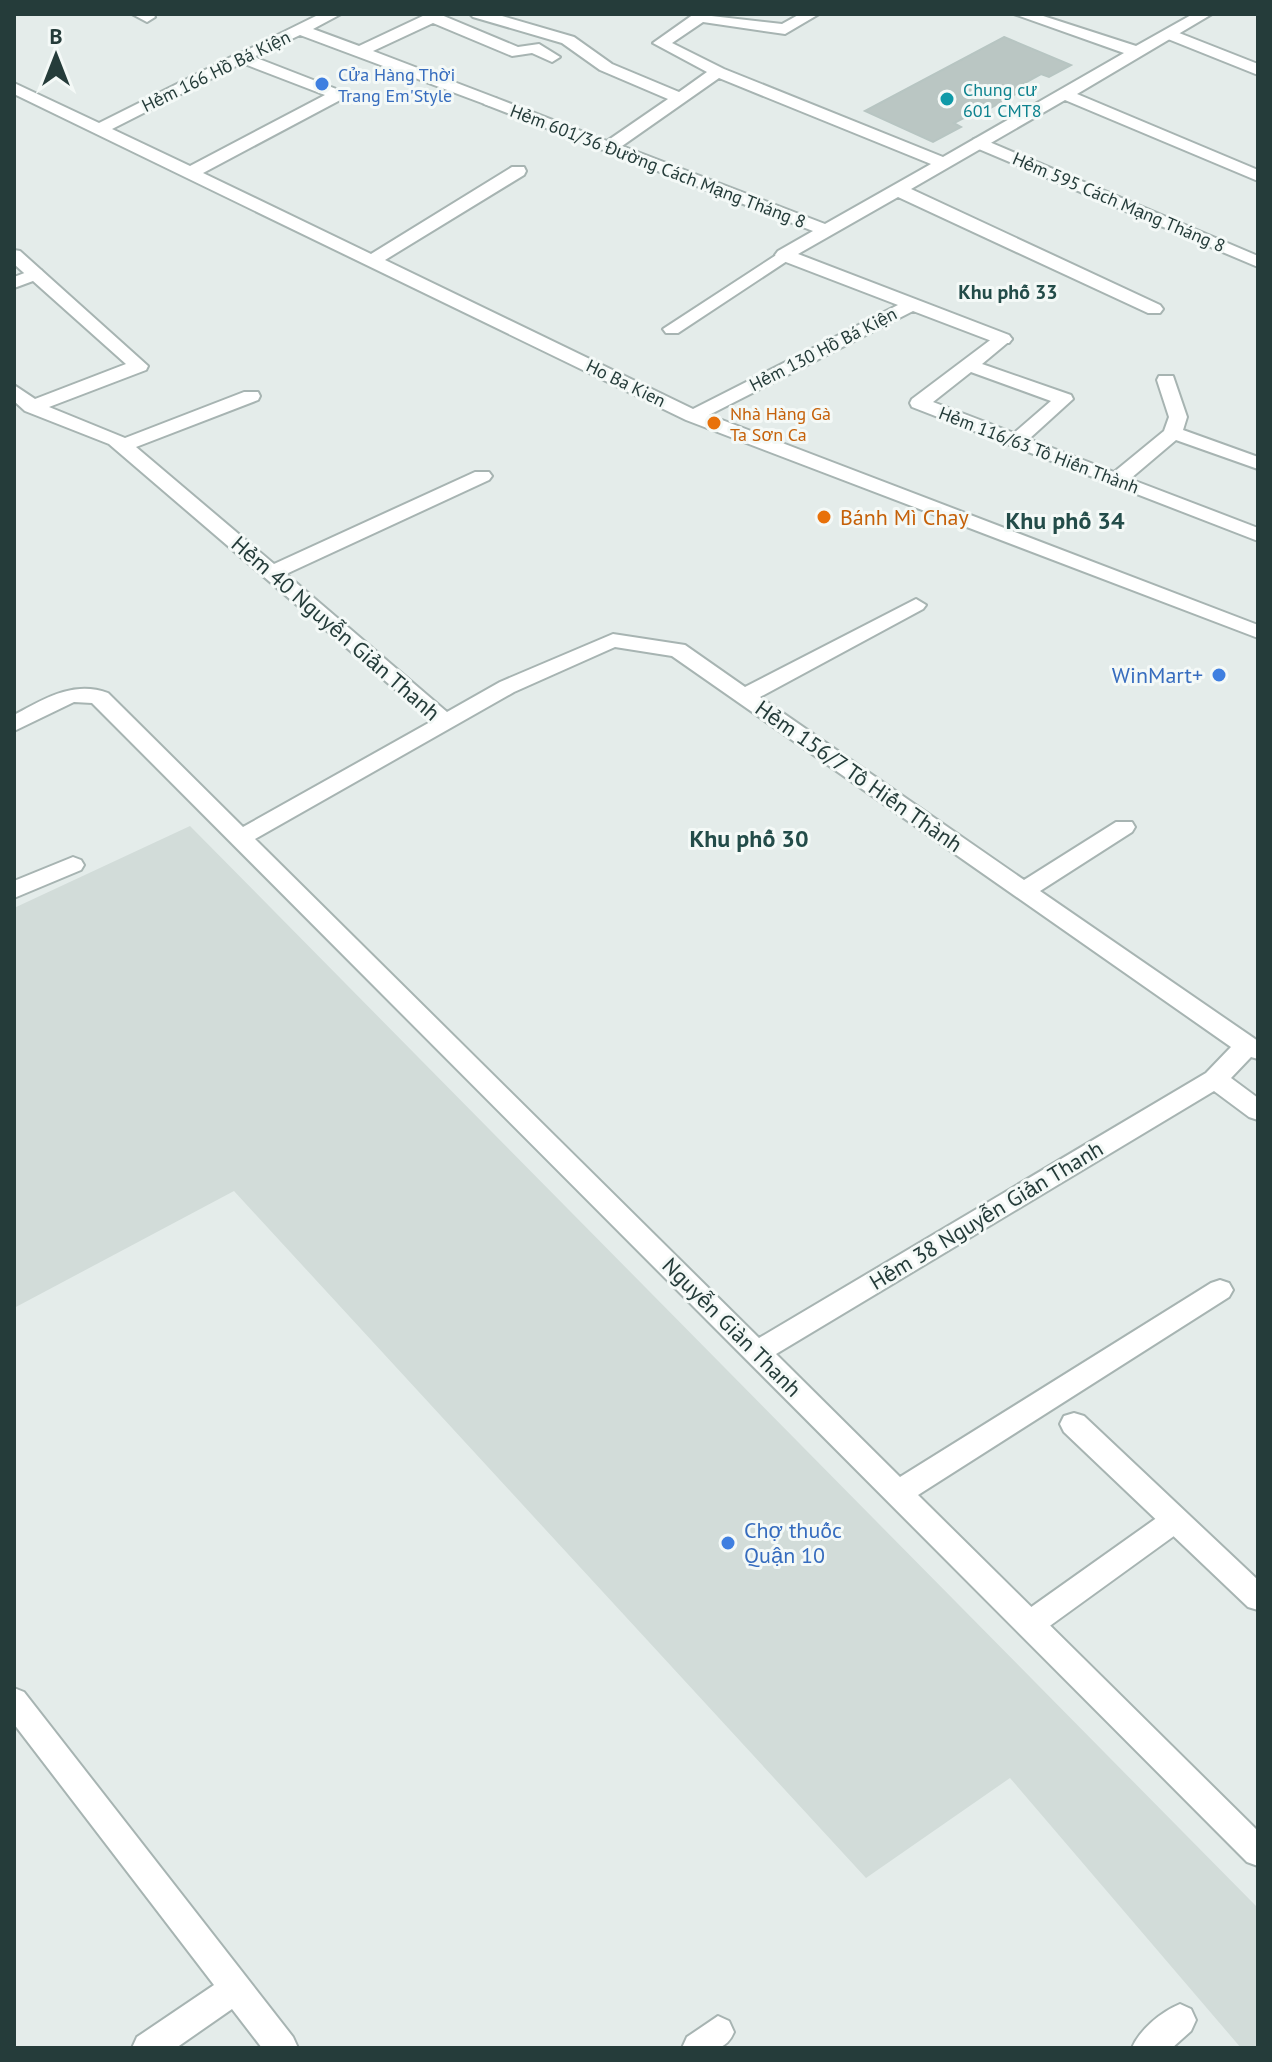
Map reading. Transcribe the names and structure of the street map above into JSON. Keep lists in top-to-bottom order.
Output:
{
  "streets": {
    "street": [
      "Hẻm 166 Hồ Bá Kiện",
      "Hẻm 601/36 Đường Cách Mạng Tháng 8",
      "Hẻm 595 Cách Mạng Tháng 8",
      "Hẻm 130 Hồ Bá Kiện",
      "Ho Ba Kien",
      "Hẻm 116/63 Tô Hiến Thành",
      "Hẻm 40 Nguyễn Giản Thanh",
      "Hẻm 156/7 Tô Hiến Thành",
      "Hẻm 38 Nguyễn Giản Thanh",
      "Nguyễn Giàn Thanh"
    ]
  },
  "crossings": [
    ["Hẻm 166 Hồ Bá Kiện", "Hẻm 601/36 Đường Cách Mạng Tháng 8"],
    ["Hẻm 166 Hồ Bá Kiện", "Ho Ba Kien"],
    ["Hẻm 130 Hồ Bá Kiện", "Ho Ba Kien"],
    ["Hẻm 130 Hồ Bá Kiện", "Hẻm 116/63 Tô Hiến Thành"],
    ["Hẻm 40 Nguyễn Giản Thanh", "Hẻm 156/7 Tô Hiến Thành"],
    ["Hẻm 40 Nguyễn Giản Thanh", "Nguyễn Giàn Thanh"],
    ["Hẻm 156/7 Tô Hiến Thành", "Hẻm 38 Nguyễn Giản Thanh"],
    ["Hẻm 38 Nguyễn Giản Thanh", "Nguyễn Giàn Thanh"]
  ],
  "districts": ["Khu phố 33", "Khu phố 34", "Khu phố 30"],
  "places": [
    "Cửa Hàng Thời Trang Em'Style",
    "Chung cư 601 CMT8",
    "Nhà Hàng Gà Ta Sơn Ca",
    "Bánh Mì Chay",
    "WinMart+",
    "Chợ thuốc Quận 10"
  ],
  "north": "top"
}
